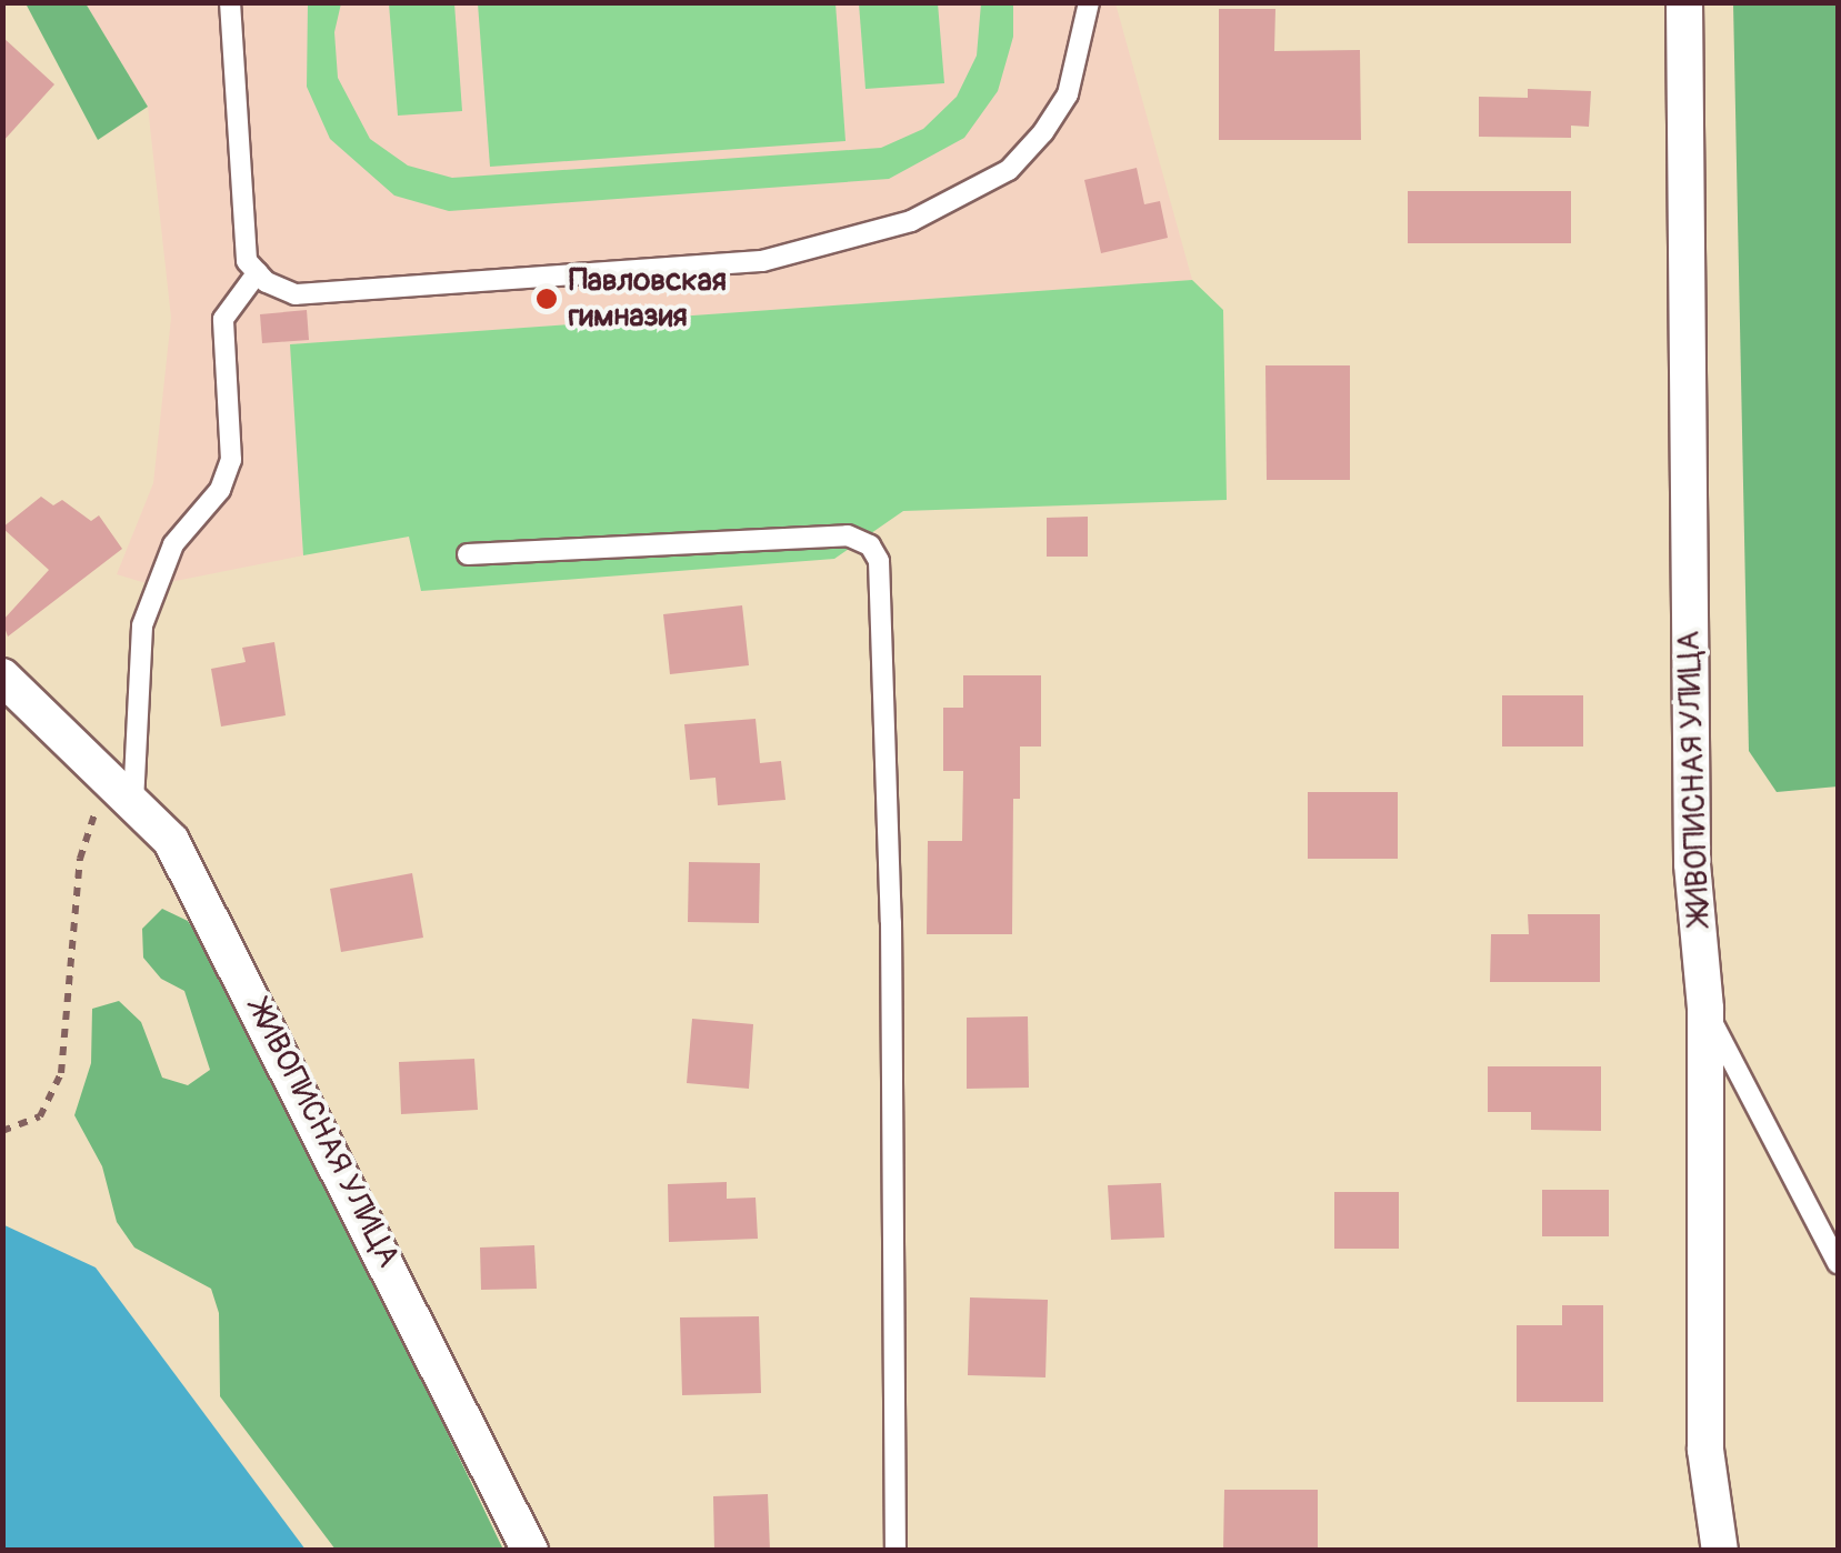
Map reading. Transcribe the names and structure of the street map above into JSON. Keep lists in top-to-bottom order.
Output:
{
  "streets": {
    "street": ["ЖИВОПИСНАЯ УЛИЦА"]
  },
  "places": ["Павловская гимназия"]
}
